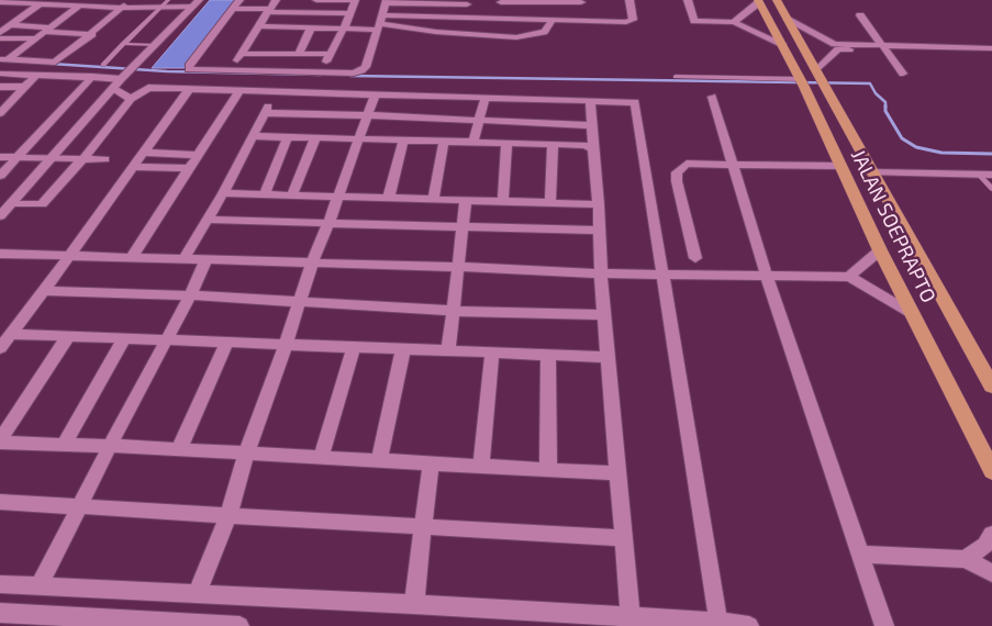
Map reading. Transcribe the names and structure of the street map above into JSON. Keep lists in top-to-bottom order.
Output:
{
  "streets": {
    "highway": ["JALAN SOEPRAPTO"]
  }
}
